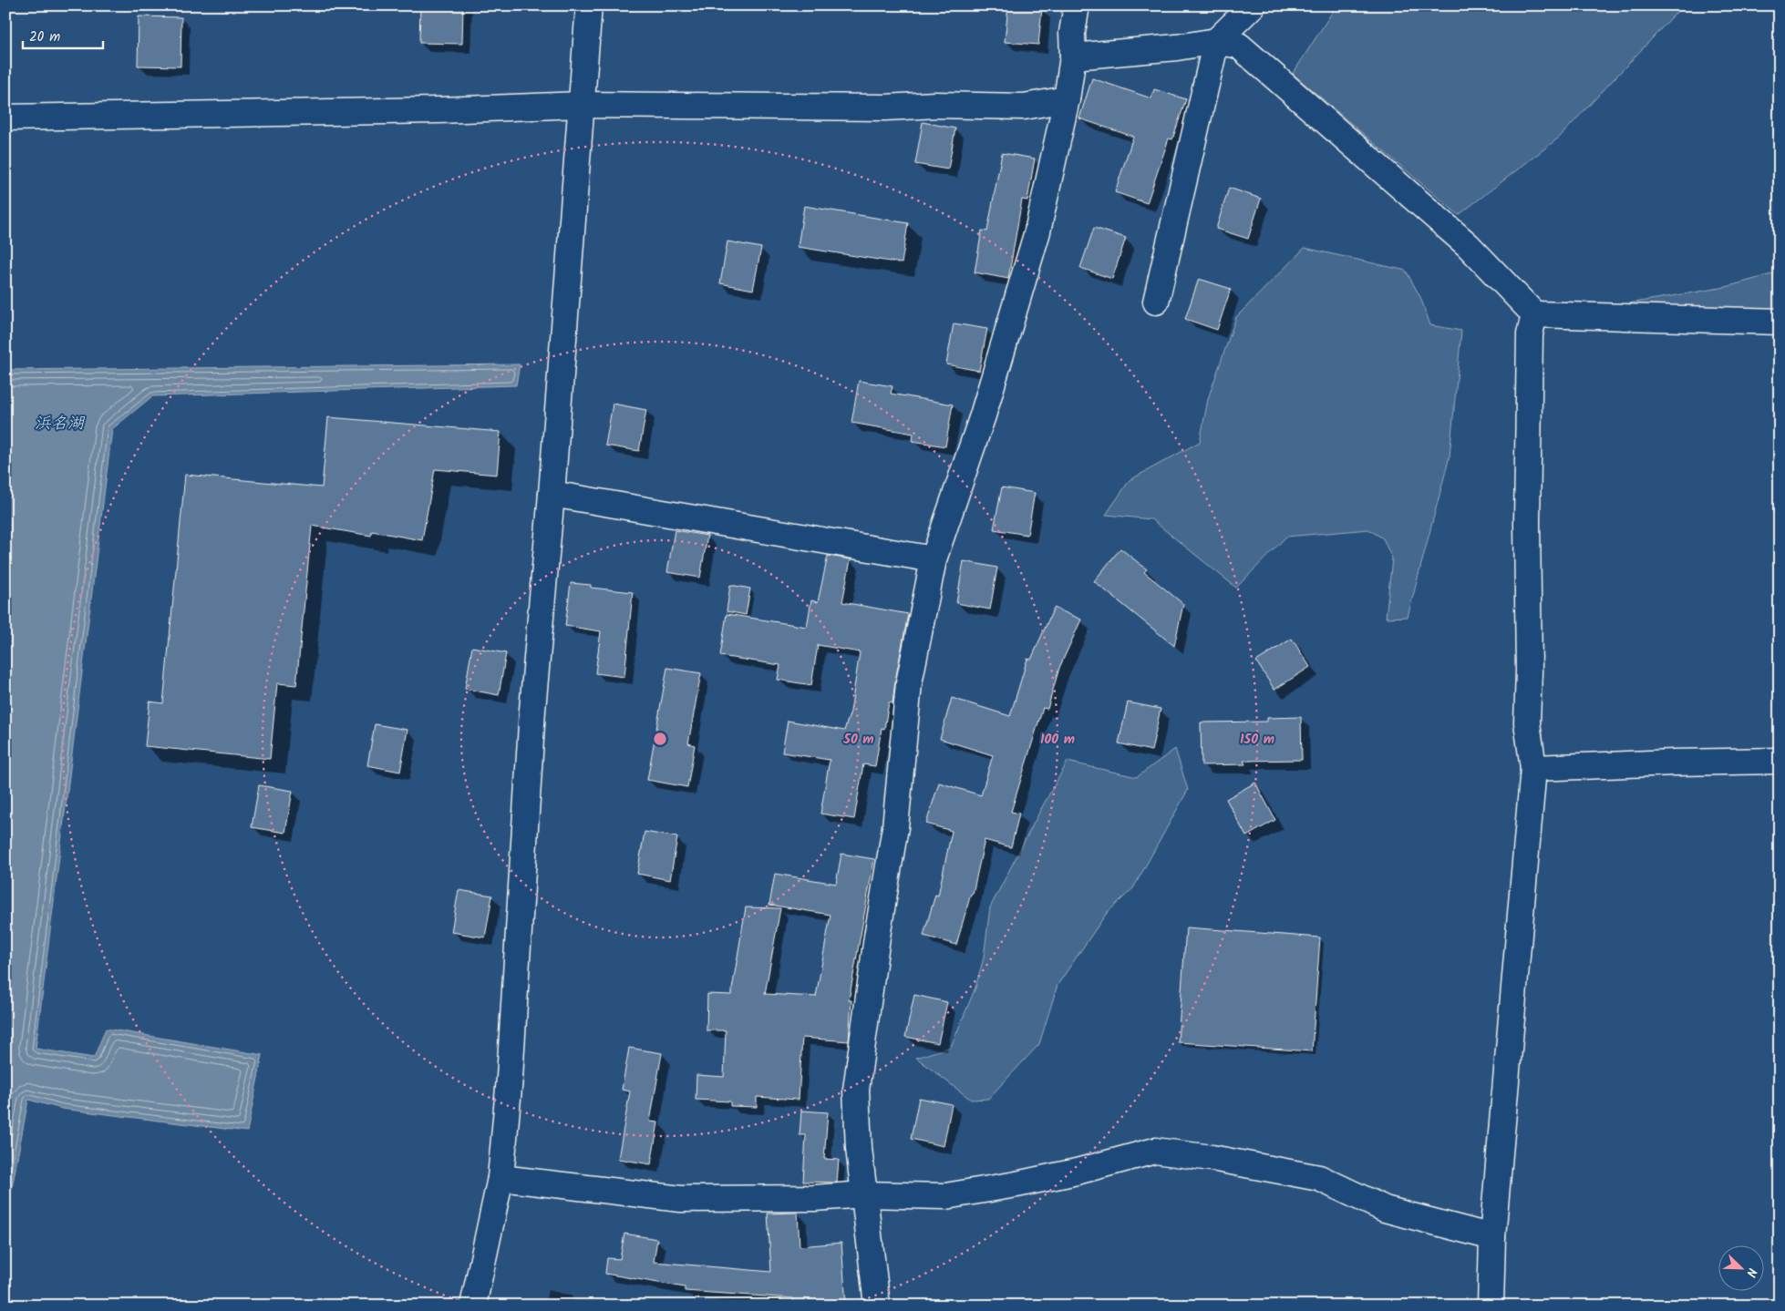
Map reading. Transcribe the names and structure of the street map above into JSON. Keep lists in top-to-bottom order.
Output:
{
  "water": ["浜名湖"],
  "scale_bar": "20 m",
  "north": "bottom right",
  "rings": ["50 m", "100 m", "150 m"]
}
